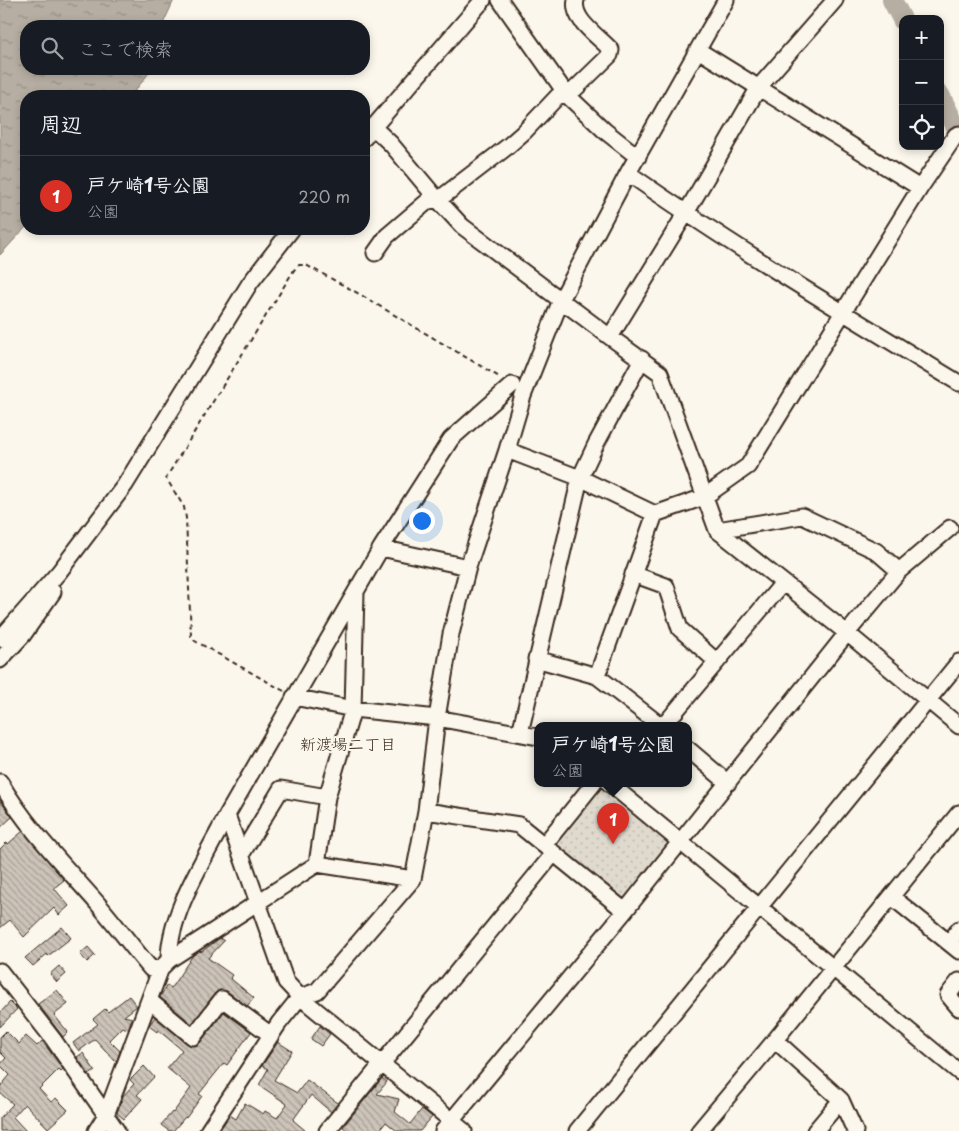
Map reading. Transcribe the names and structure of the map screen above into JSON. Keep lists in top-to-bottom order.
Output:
{
  "districts": ["新渡場二丁目"],
  "page": {
    "map_buttons": ["+", "−"],
    "search": "ここで検索",
    "heading": "周辺",
    "list": [
      {
        "mark": "1",
        "name": "戸ケ崎1号公園",
        "note": "公園",
        "value": "220 m"
      }
    ],
    "popup": ["戸ケ崎1号公園", "公園"],
    "pins": "1"
  }
}
